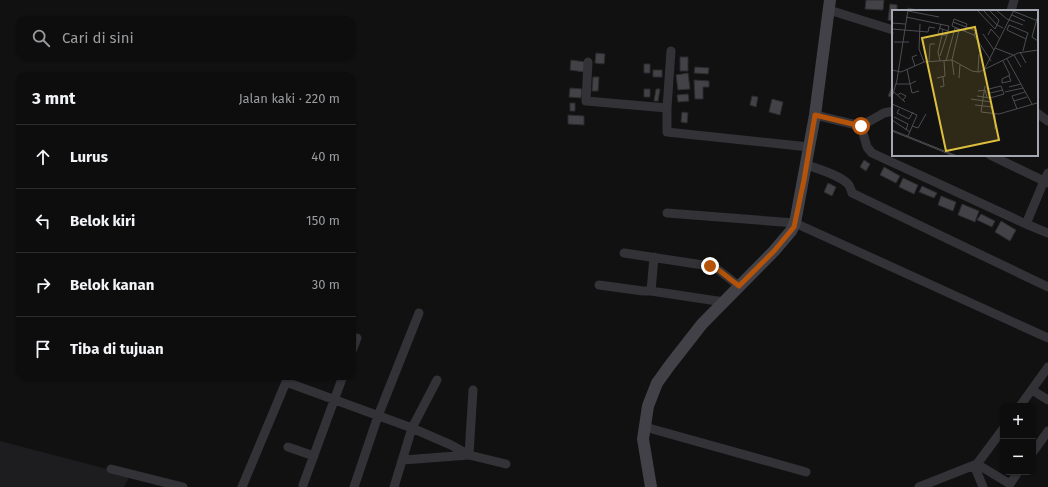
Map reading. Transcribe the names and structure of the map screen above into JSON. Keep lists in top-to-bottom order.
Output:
{
  "page": {
    "search": "Cari di sini",
    "heading": ["3 mnt", "Jalan kaki · 220 m"],
    "list": [
      ["Lurus", "40 m"],
      ["Belok kiri", "150 m"],
      ["Belok kanan", "30 m"],
      "Tiba di tujuan"
    ],
    "map_buttons": ["+", "−"]
  }
}
